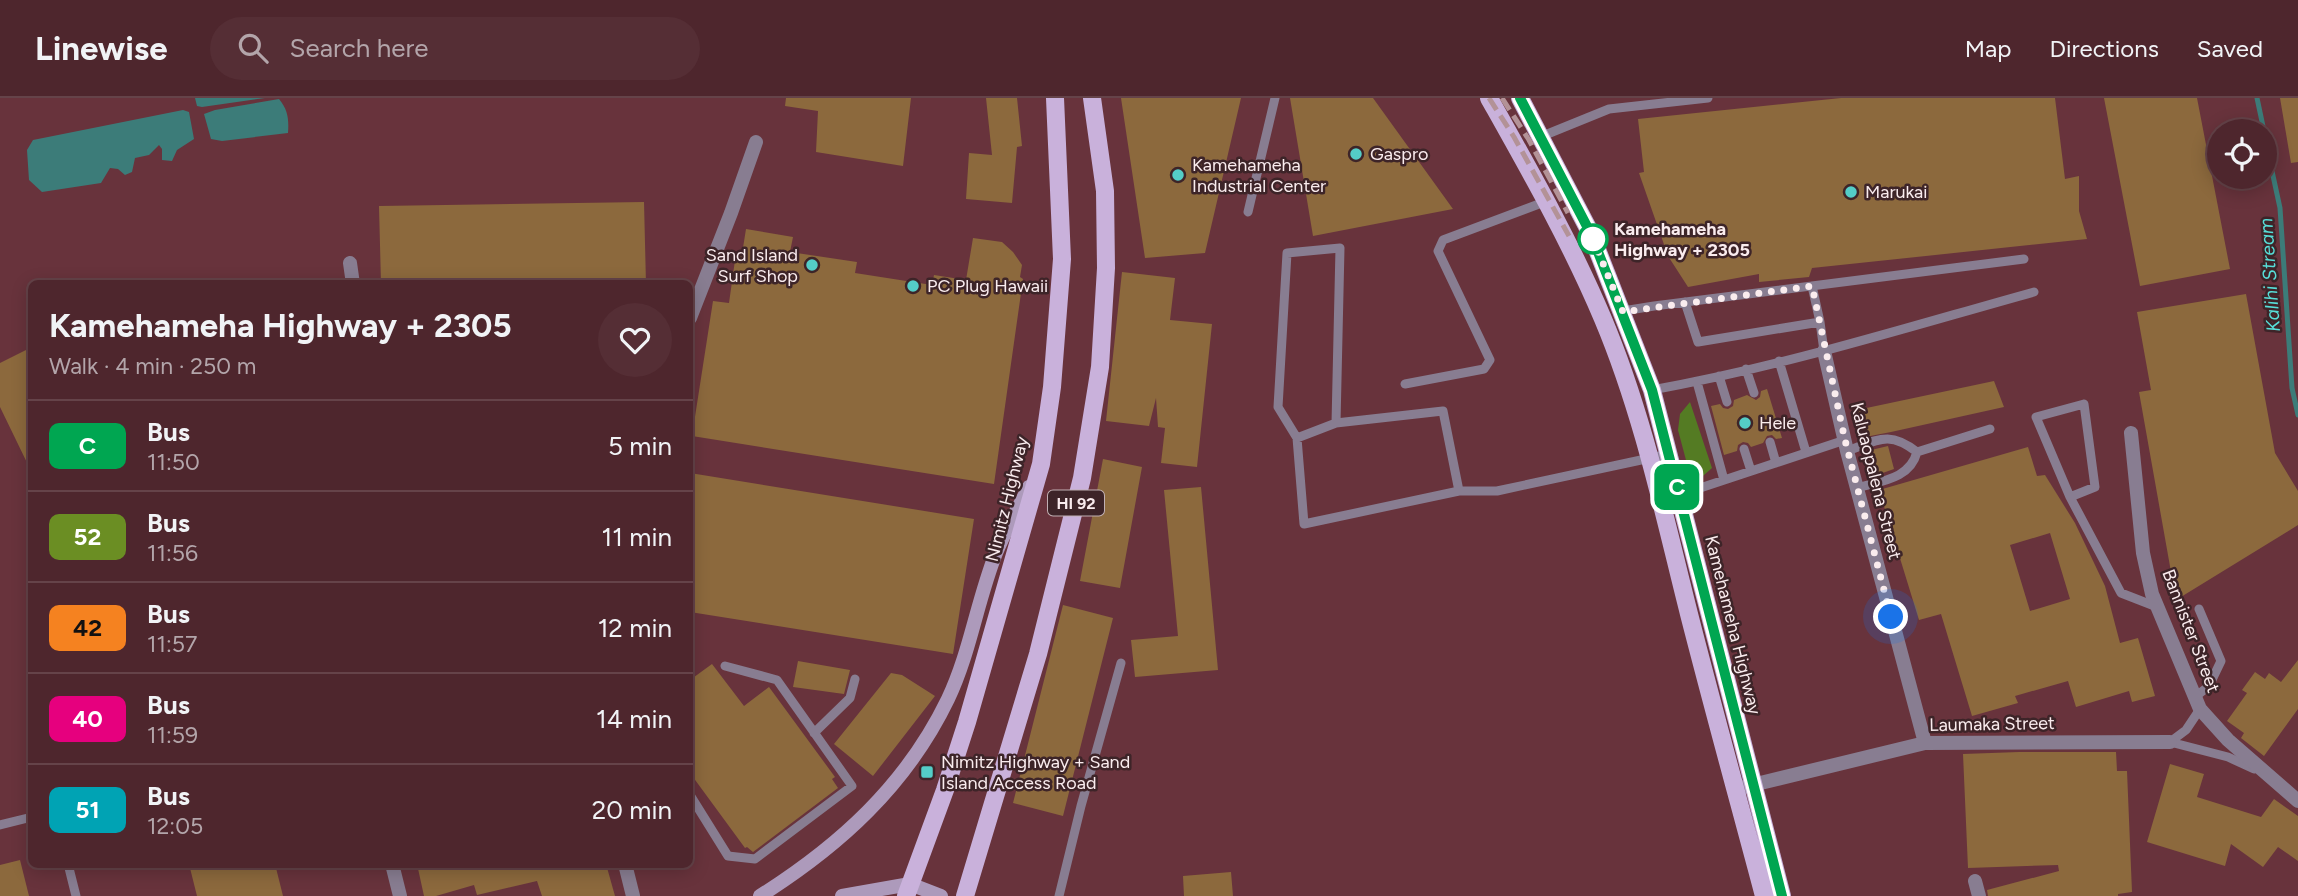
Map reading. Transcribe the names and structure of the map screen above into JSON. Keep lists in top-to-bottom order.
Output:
{
  "streets": {
    "main road": ["Nimitz Highway", "HI 92", "Kamehameha Highway"],
    "street": ["Kaluaopalena Street", "Bannister Street", "Laumaka Street"]
  },
  "crossings": [
    ["Kaluaopalena Street", "Laumaka Street"],
    ["Kamehameha Highway", "Laumaka Street"]
  ],
  "water": ["Kalihi Stream"],
  "places": {
    "other": [
      "Gaspro",
      "Kamehameha Industrial Center",
      "Marukai",
      "Kamehameha Highway + 2305",
      "Sand Island Surf Shop",
      "PC Plug Hawaii",
      "Hele"
    ],
    "transit": ["Nimitz Highway + Sand Island Access Road"]
  },
  "lines": ["bus line C"],
  "page": {
    "header": "Linewise",
    "search": "Search here",
    "nav": ["Map", "Directions", "Saved"],
    "on_map": "C",
    "heading": ["Kamehameha Highway + 2305", "Walk · 4 min · 250 m"],
    "list": [
      {
        "mark": "C",
        "name": "Bus",
        "note": "11:50",
        "value": "5 min"
      },
      {
        "mark": "52",
        "name": "Bus",
        "note": "11:56",
        "value": "11 min"
      },
      {
        "mark": "42",
        "name": "Bus",
        "note": "11:57",
        "value": "12 min"
      },
      {
        "mark": "40",
        "name": "Bus",
        "note": "11:59",
        "value": "14 min"
      },
      {
        "mark": "51",
        "name": "Bus",
        "note": "12:05",
        "value": "20 min"
      }
    ]
  }
}
